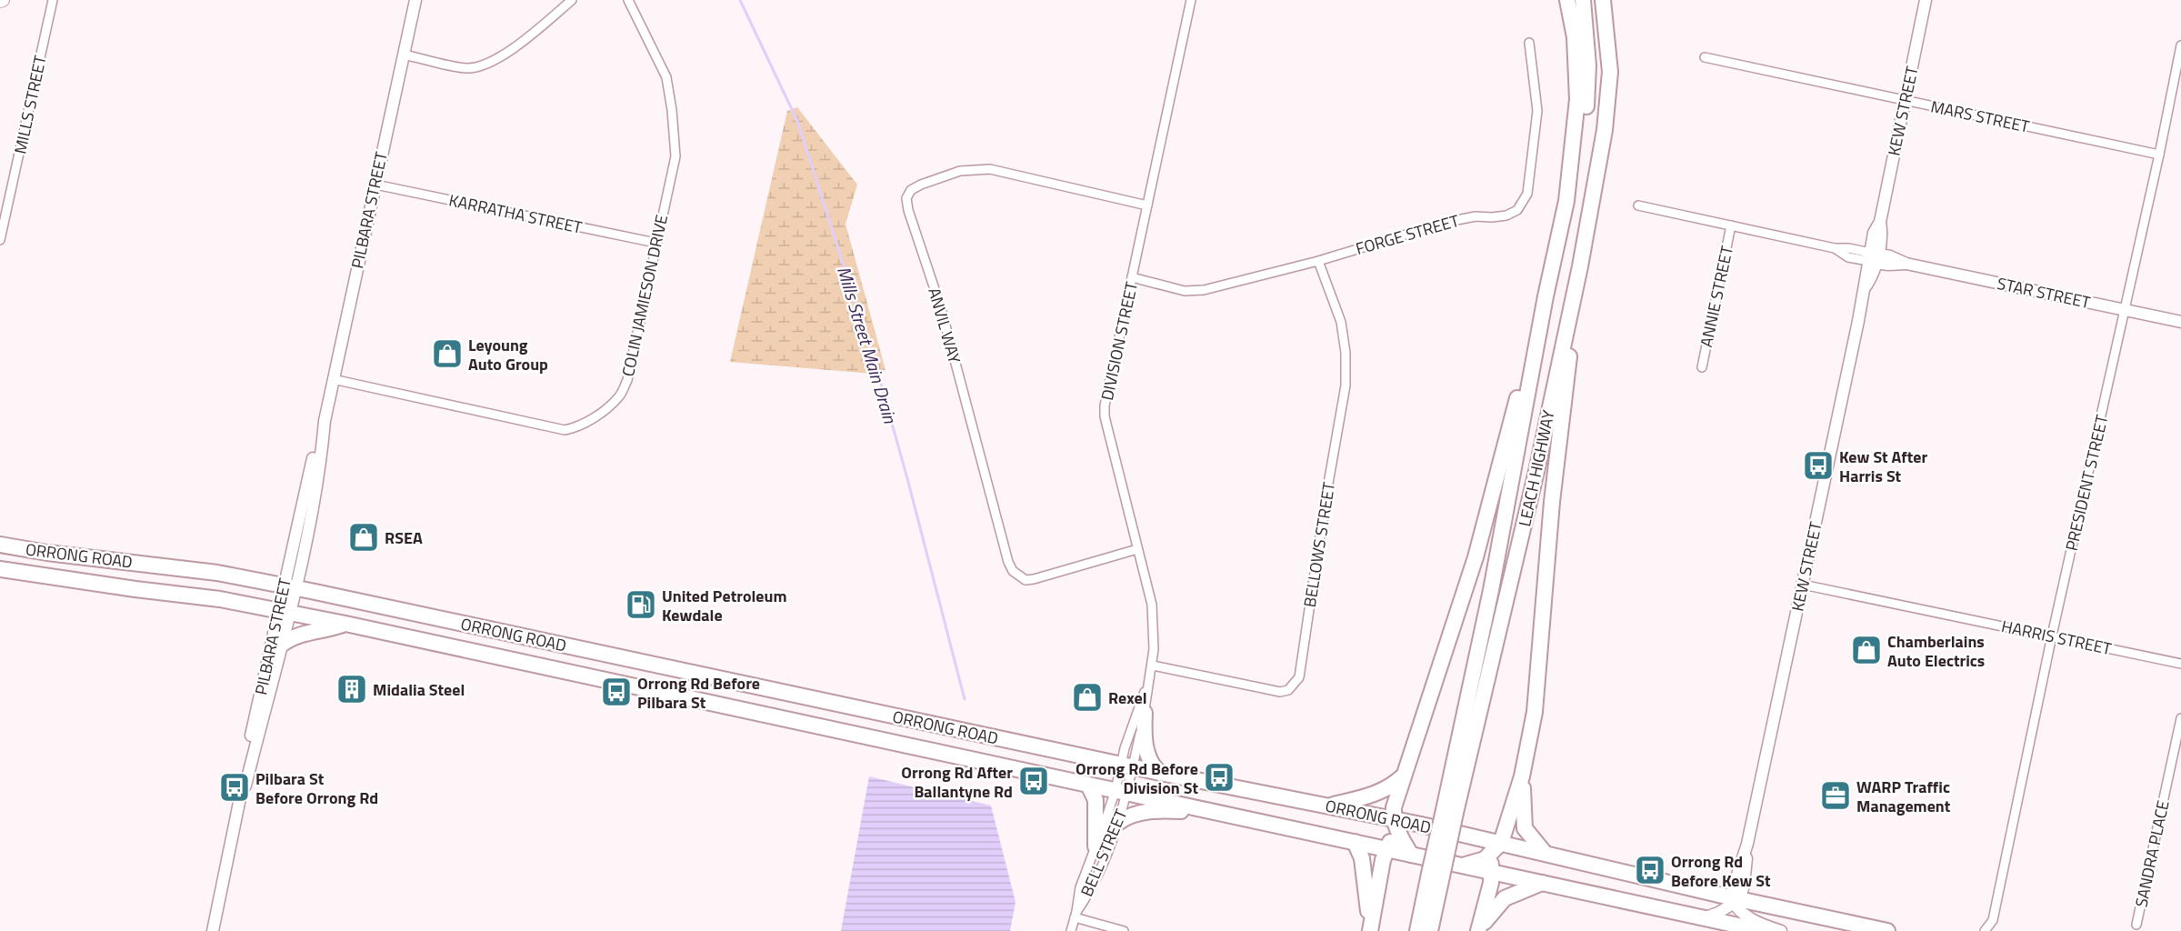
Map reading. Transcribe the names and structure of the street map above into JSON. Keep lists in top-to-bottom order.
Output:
{
  "streets": {
    "highway": ["LEACH HIGHWAY", "ORRONG ROAD"],
    "street": [
      "MILLS STREET",
      "KEW STREET",
      "MARS STREET",
      "PILBARA STREET",
      "KARRATHA STREET",
      "FORGE STREET",
      "STAR STREET",
      "COLIN JAMIESON DRIVE",
      "ANNIE STREET",
      "ANVIL WAY",
      "DIVISION STREET",
      "PRESIDENT STREET",
      "BELLOWS STREET",
      "HARRIS STREET",
      "BELL STREET",
      "SANDRA PLACE"
    ]
  },
  "crossings": [
    ["KEW STREET", "MARS STREET"],
    ["KEW STREET", "STAR STREET"],
    ["KEW STREET", "ORRONG ROAD"],
    ["KEW STREET", "HARRIS STREET"],
    ["MARS STREET", "PRESIDENT STREET"],
    ["PILBARA STREET", "KARRATHA STREET"],
    ["PILBARA STREET", "COLIN JAMIESON DRIVE"],
    ["PILBARA STREET", "ORRONG ROAD"],
    ["KARRATHA STREET", "COLIN JAMIESON DRIVE"],
    ["FORGE STREET", "DIVISION STREET"],
    ["FORGE STREET", "BELLOWS STREET"],
    ["STAR STREET", "ANNIE STREET"],
    ["STAR STREET", "PRESIDENT STREET"],
    ["ANVIL WAY", "DIVISION STREET"],
    ["DIVISION STREET", "BELLOWS STREET"],
    ["DIVISION STREET", "ORRONG ROAD"],
    ["PRESIDENT STREET", "HARRIS STREET"],
    ["ORRONG ROAD", "BELL STREET"]
  ],
  "water": ["Mills Street Main Drain"],
  "places": {
    "shop": [
      "Leyoung Auto Group",
      "RSEA",
      "Chamberlains Auto Electrics",
      "Rexel"
    ],
    "bus stop": [
      "Kew St After Harris St",
      "Orrong Rd Before Pilbara St",
      "Orrong Rd Before Division St",
      "Orrong Rd After Ballantyne Rd",
      "Pilbara St Before Orrong Rd",
      "Orrong Rd Before Kew St"
    ],
    "fuel station": ["United Petroleum Kewdale"],
    "building": ["Midalia Steel"],
    "office": ["WARP Traffic Management"]
  }
}
